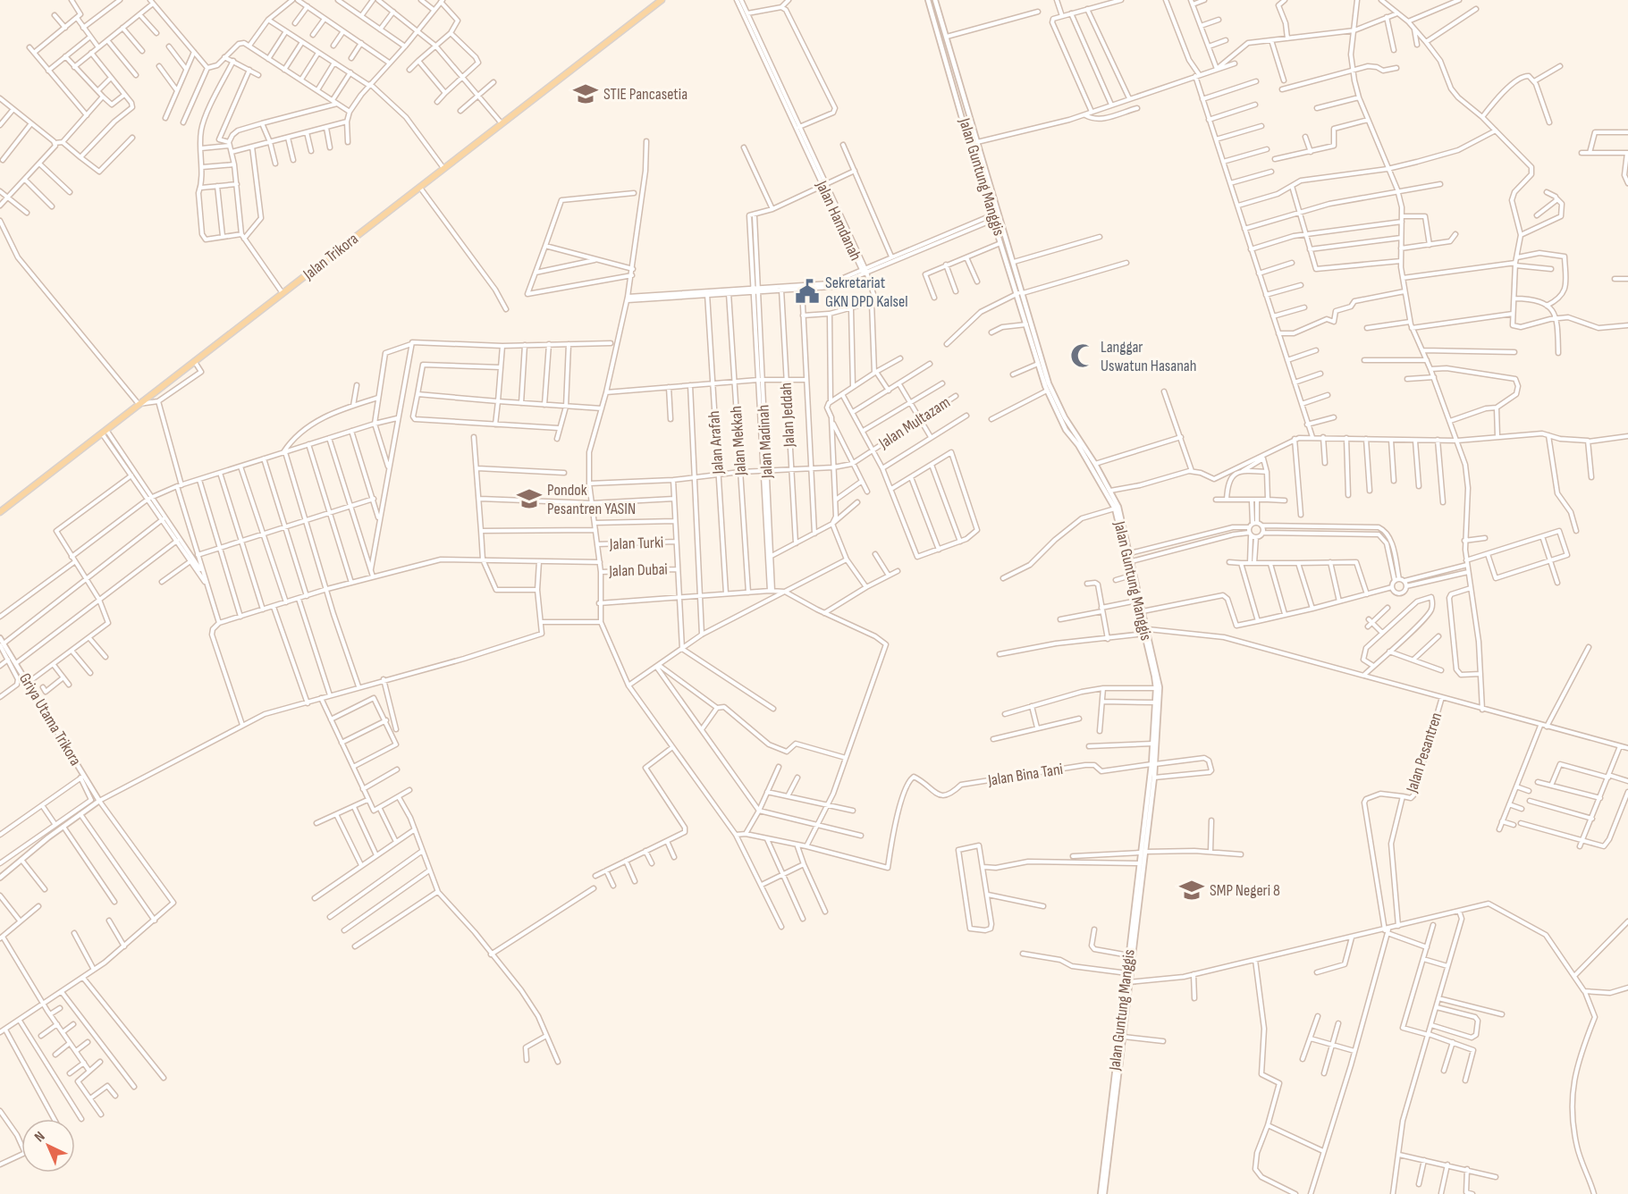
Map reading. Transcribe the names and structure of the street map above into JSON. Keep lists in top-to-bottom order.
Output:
{
  "streets": {
    "main road": ["Jalan Trikora"],
    "street": [
      "Jalan Guntung Manggis",
      "Jalan Hamdanah",
      "Jalan Jeddah",
      "Jalan Multazam",
      "Jalan Mekkah",
      "Jalan Madinah",
      "Jalan Arafah",
      "Jalan Turki",
      "Jalan Dubai",
      "Griya Utama Trikora",
      "Jalan Pesantren",
      "Jalan Bina Tani"
    ]
  },
  "crossings": [
    ["Jalan Guntung Manggis", "Jalan Bina Tani"]
  ],
  "places": {
    "school or university": ["STIE Pancasetia", "Pondok Pesantren YASIN", "SMP Negeri 8"],
    "public building": ["Sekretariat GKN DPD Kalsel"],
    "mosque": ["Langgar Uswatun Hasanah"]
  },
  "north": "top left"
}
